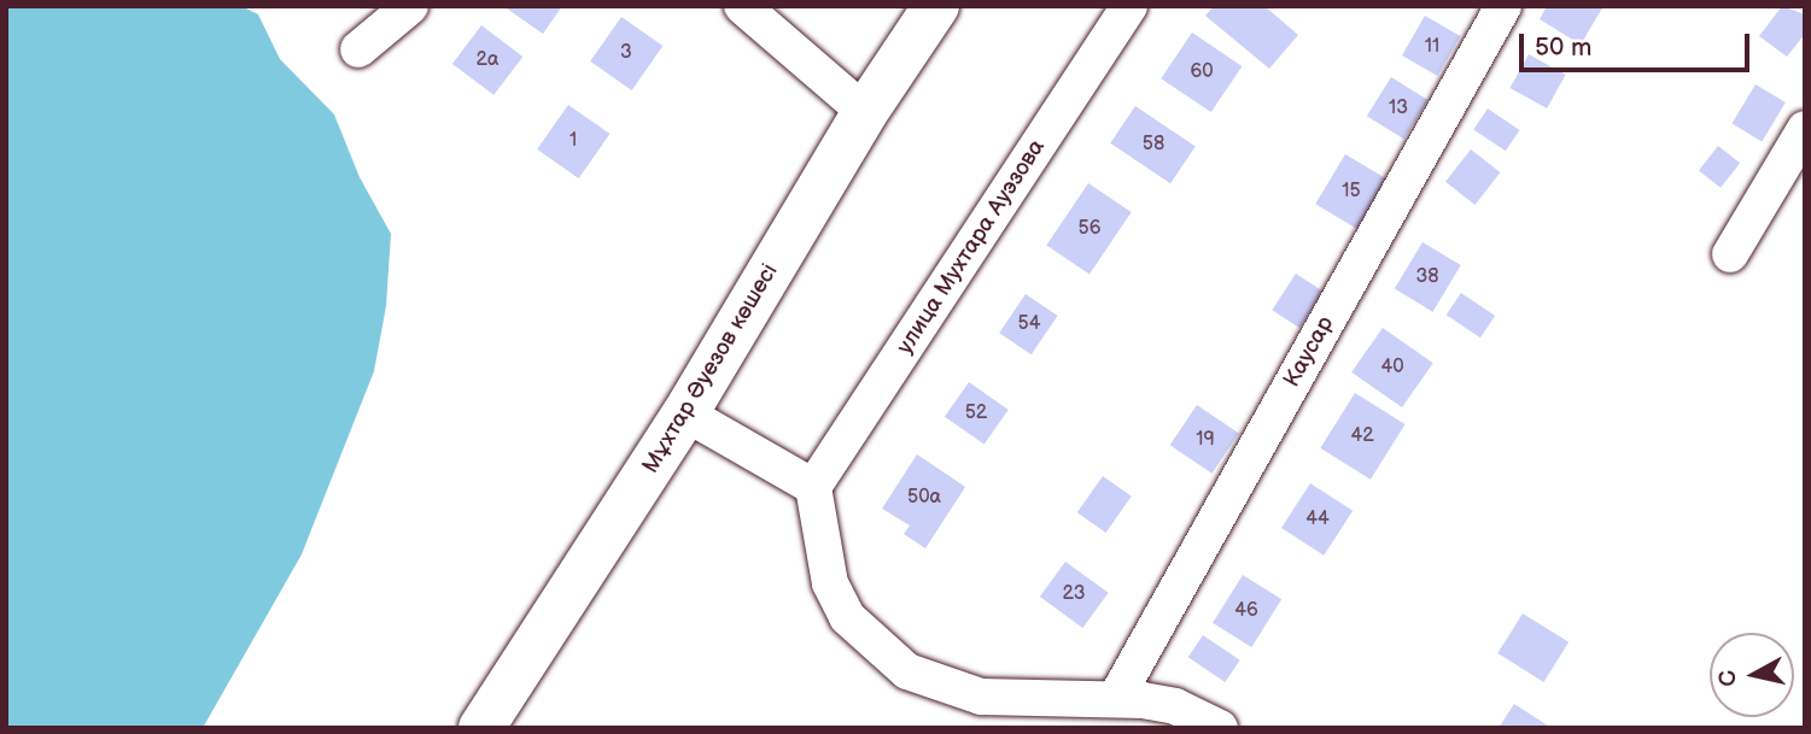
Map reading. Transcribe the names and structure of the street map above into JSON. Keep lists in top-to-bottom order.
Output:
{
  "streets": {
    "main road": ["Мұхтар Әуезов көшесі"],
    "street": ["улица Мухтара Ауэзова", "Каусар"]
  },
  "house_numbers": [
    "11",
    "3",
    "2а",
    "60",
    "13",
    "1",
    "58",
    "15",
    "56",
    "38",
    "54",
    "40",
    "52",
    "42",
    "19",
    "50а",
    "44",
    "23",
    "46"
  ],
  "scale_bar": "50 m",
  "north": "left"
}
